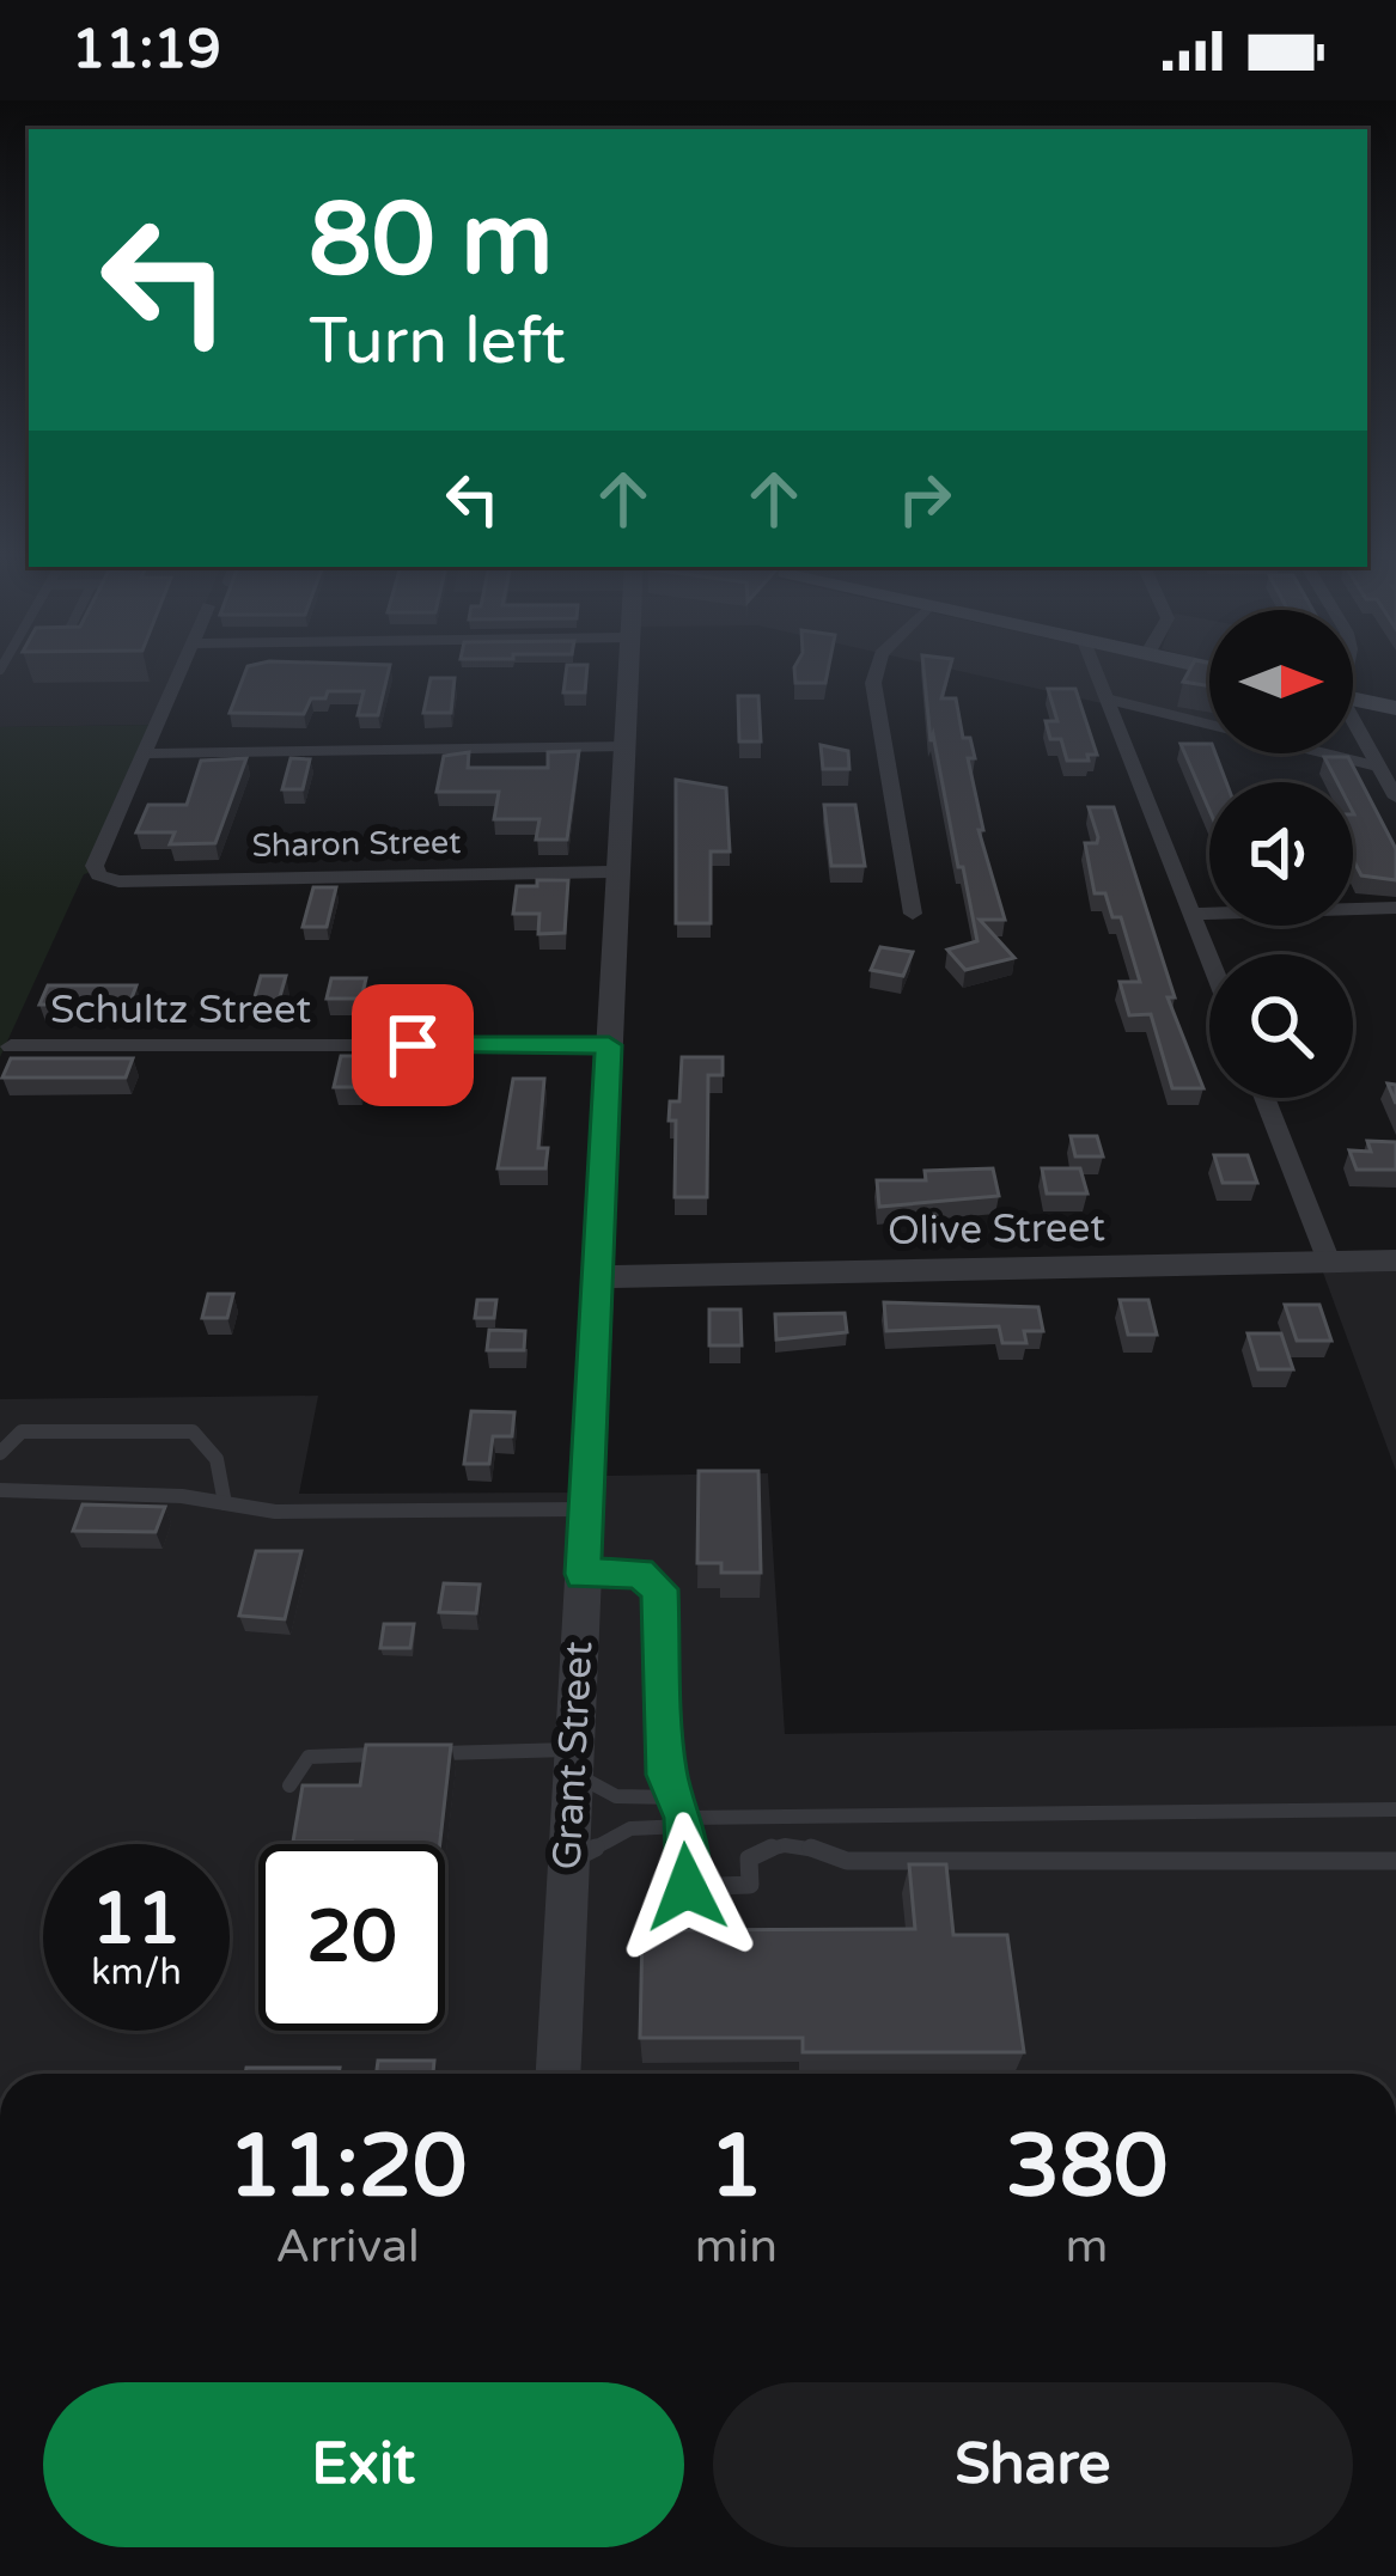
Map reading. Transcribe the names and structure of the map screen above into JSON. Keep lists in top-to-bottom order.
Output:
{
  "streets": {
    "street": [
      "Sharon Street",
      "Schultz Street",
      "Olive Street",
      "Grant Street"
    ]
  },
  "crossings": [
    ["Sharon Street", "Grant Street"],
    ["Schultz Street", "Grant Street"],
    ["Olive Street", "Grant Street"]
  ],
  "north": "right",
  "page": {
    "status": "11:19",
    "turn": ["80 m", "Turn left"],
    "speed": "11 km/h",
    "limit": "20",
    "eta": [
      "11:20",
      "Arrival",
      "1",
      "min",
      "380",
      "m"
    ],
    "buttons": ["Exit", "Share"]
  }
}
